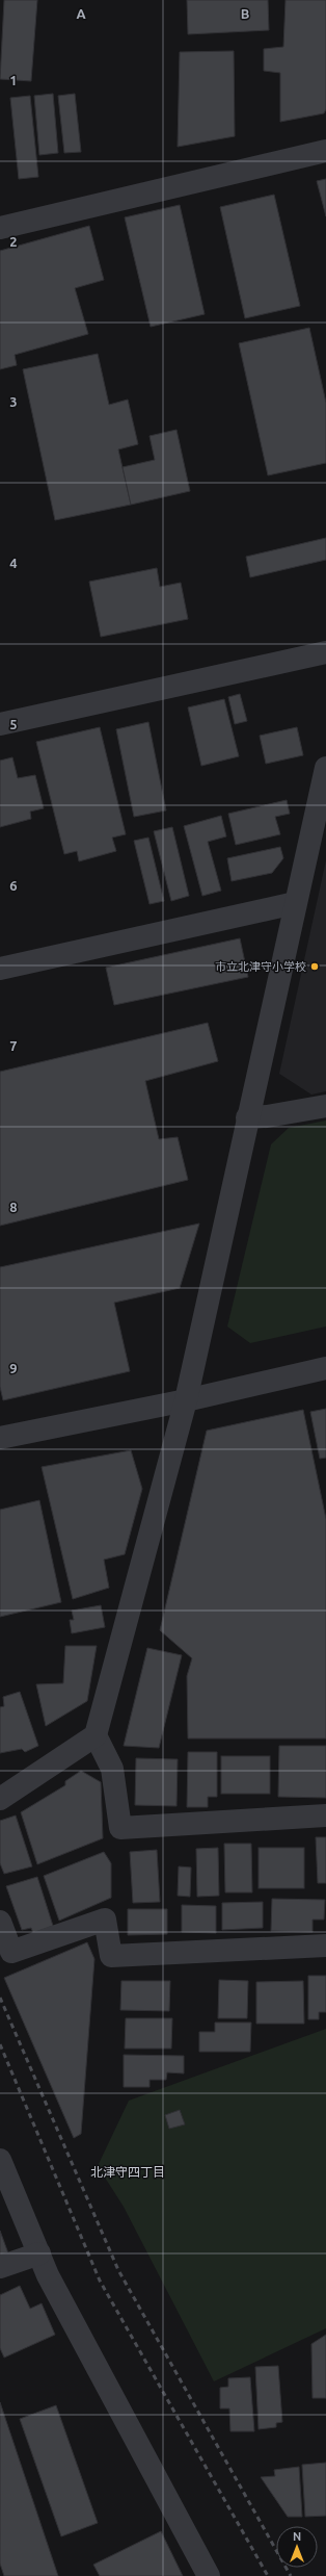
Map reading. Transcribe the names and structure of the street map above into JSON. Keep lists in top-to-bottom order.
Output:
{
  "districts": ["北津守四丁目"],
  "places": ["市立北津守小学校"],
  "north": "top",
  "grid": {
    "columns": ["A", "B"],
    "rows": [
      "1",
      "2",
      "3",
      "4",
      "5",
      "6",
      "7",
      "8",
      "9"
    ]
  }
}
